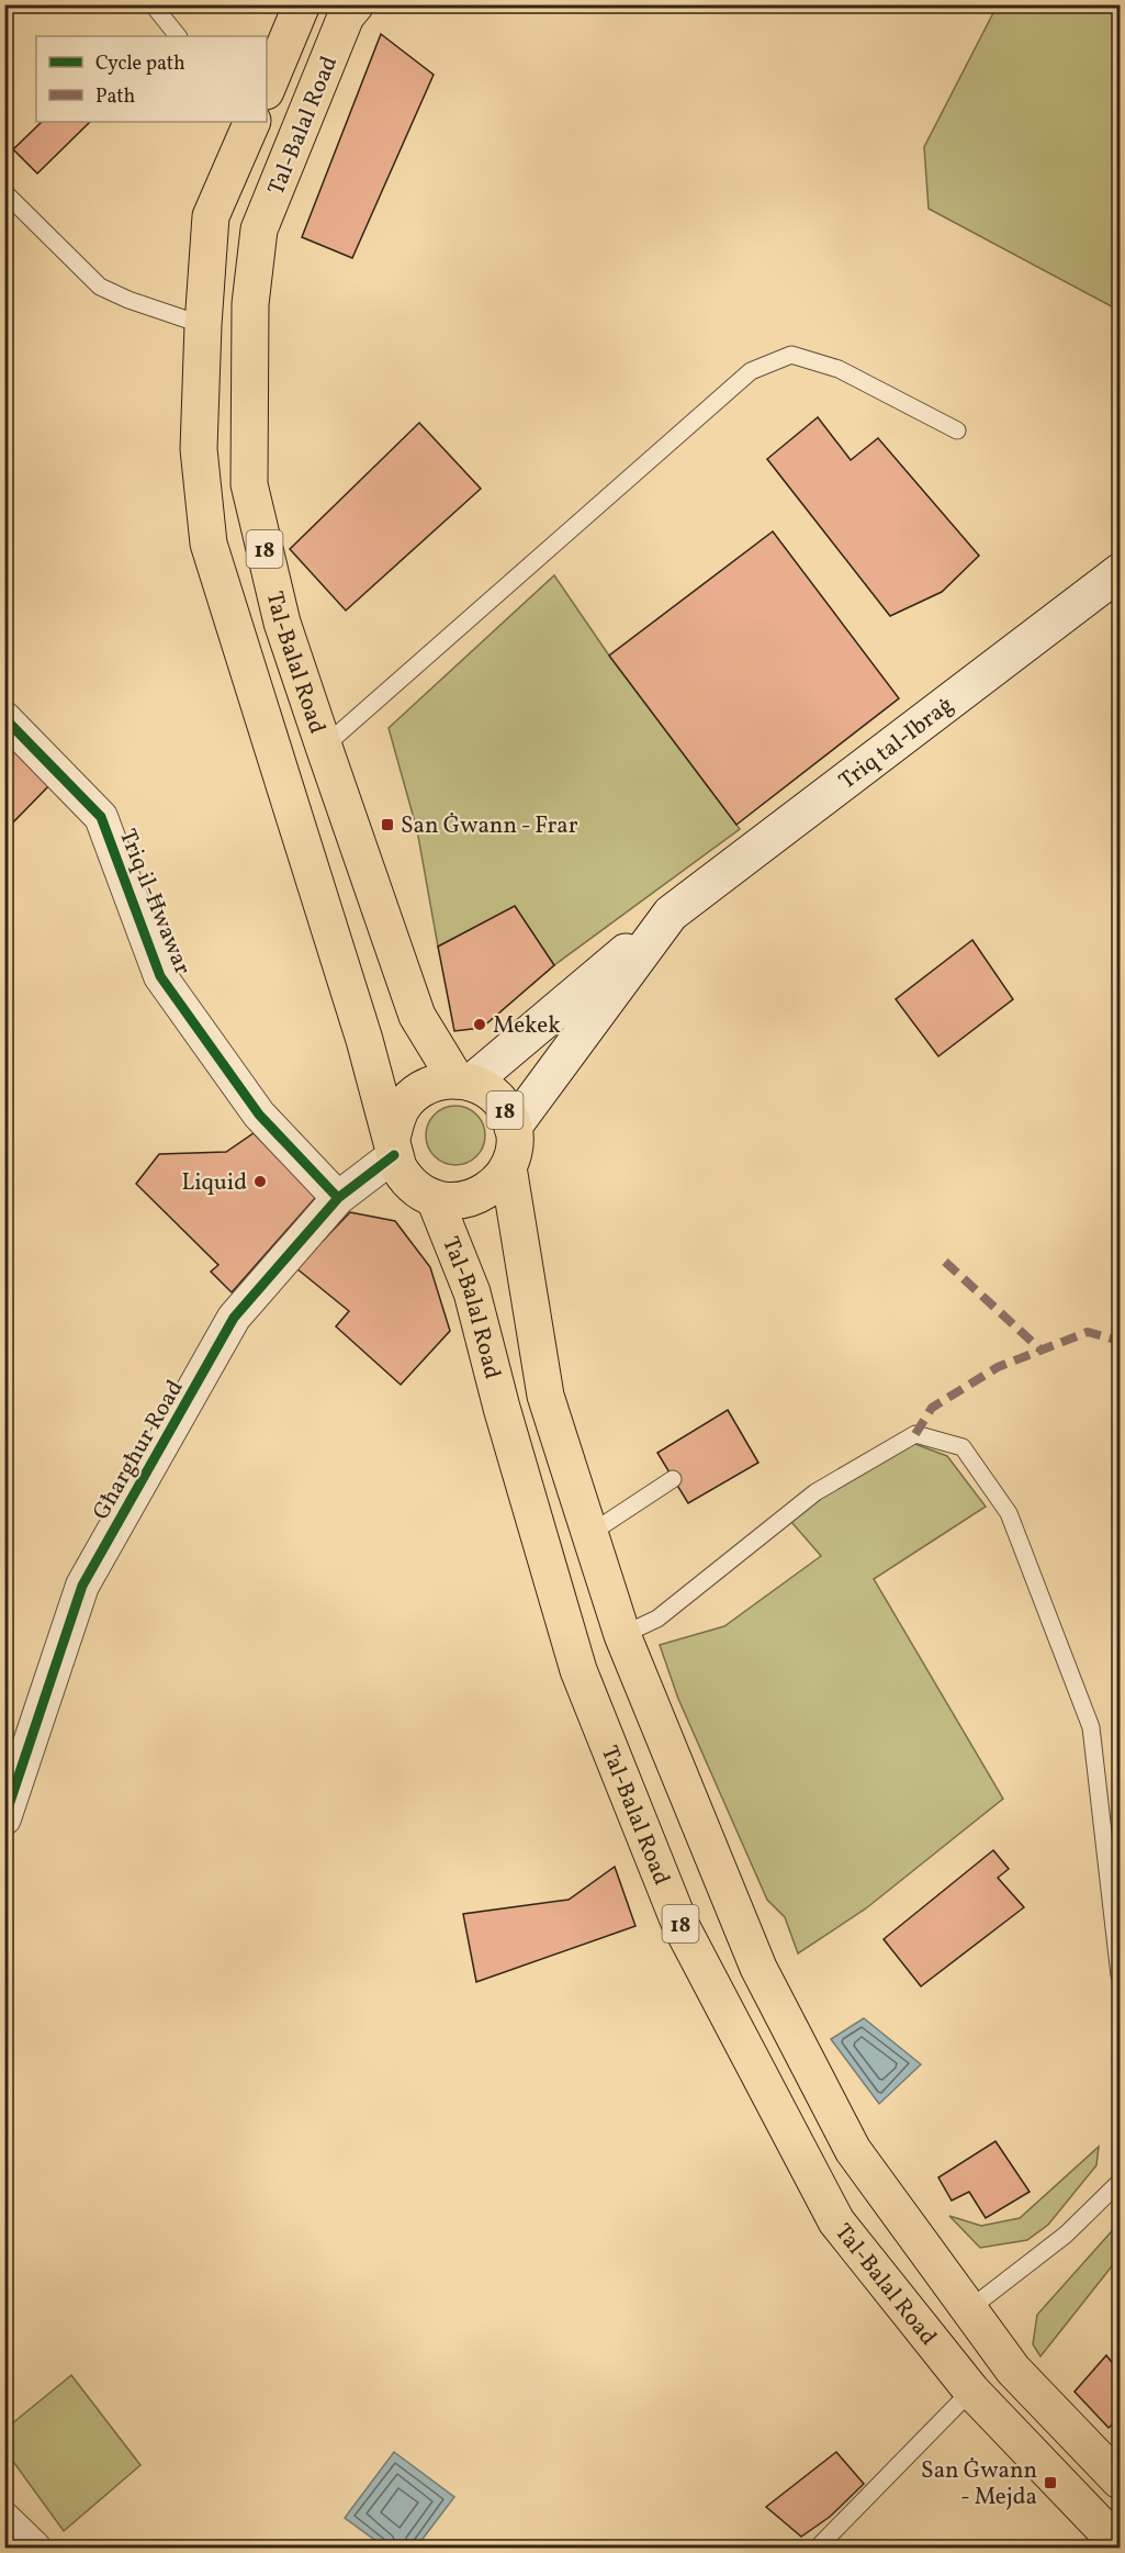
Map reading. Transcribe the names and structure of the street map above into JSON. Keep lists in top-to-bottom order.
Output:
{
  "streets": {
    "highway": ["Tal-Balal Road", "18"],
    "main road": ["Triq tal-Ibraġ"],
    "street": ["Triq il-Ħwawar", "Għargħur Road"]
  },
  "crossings": [
    ["Tal-Balal Road", "18"],
    ["Tal-Balal Road", "Triq tal-Ibraġ"],
    ["Tal-Balal Road", "Għargħur Road"],
    ["18", "Triq tal-Ibraġ"],
    ["18", "Għargħur Road"],
    ["Triq tal-Ibraġ", "Għargħur Road"],
    ["Triq il-Ħwawar", "Għargħur Road"]
  ],
  "places": {
    "transit": ["San Ġwann - Frar", "San Ġwann - Mejda"],
    "other": ["Mekek", "Liquid"]
  },
  "legend": ["Cycle path", "Path"]
}
